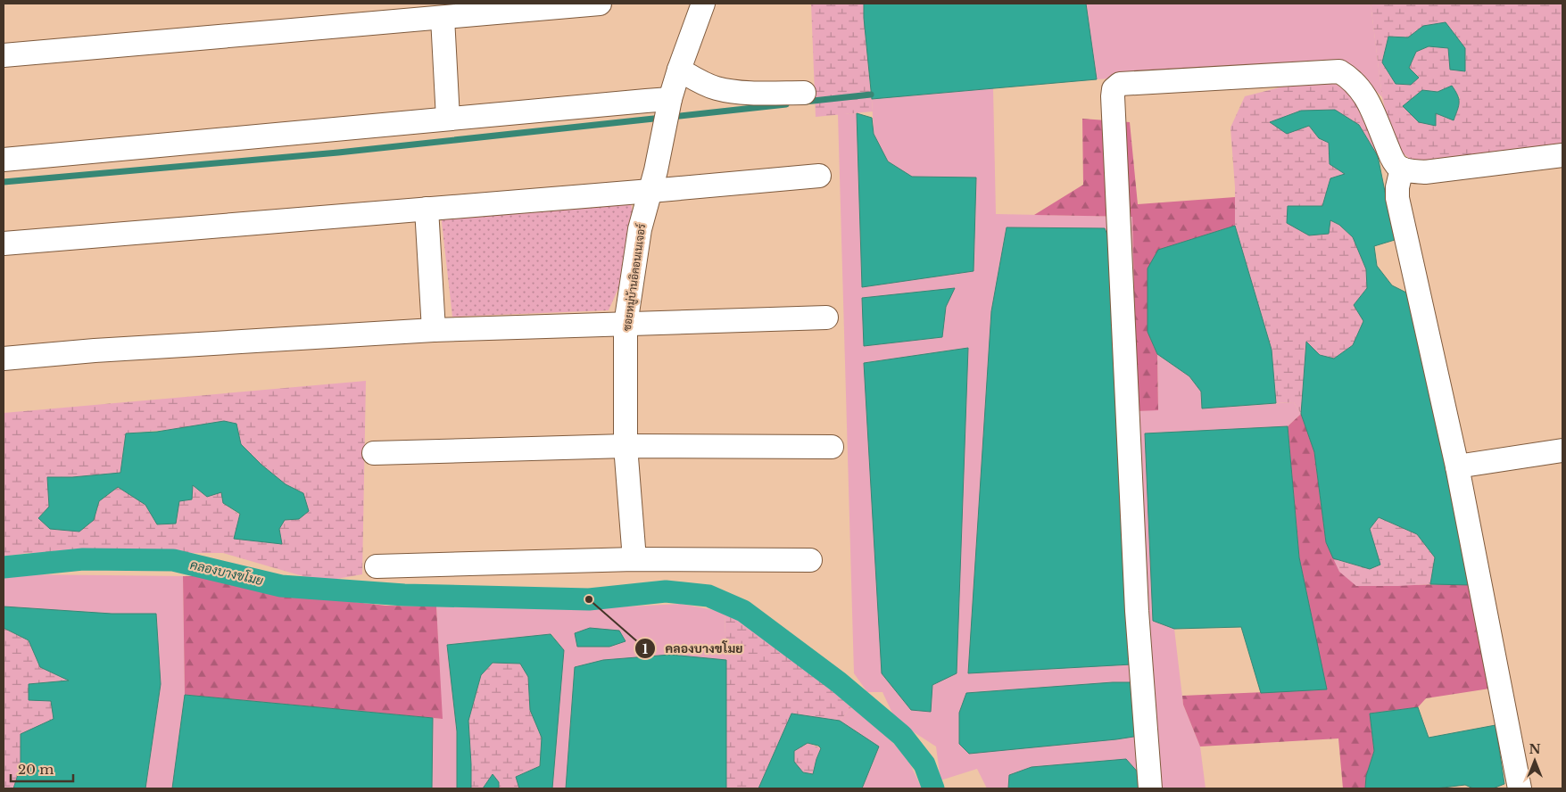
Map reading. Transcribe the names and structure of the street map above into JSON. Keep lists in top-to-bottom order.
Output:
{
  "streets": {
    "street": ["ซอยหมู่บ้านอิคอนเนเจอร์"]
  },
  "water": ["คลองบางขโมย"],
  "places": ["คลองบางขโมย"],
  "scale_bar": "20 m",
  "north": "top"
}
